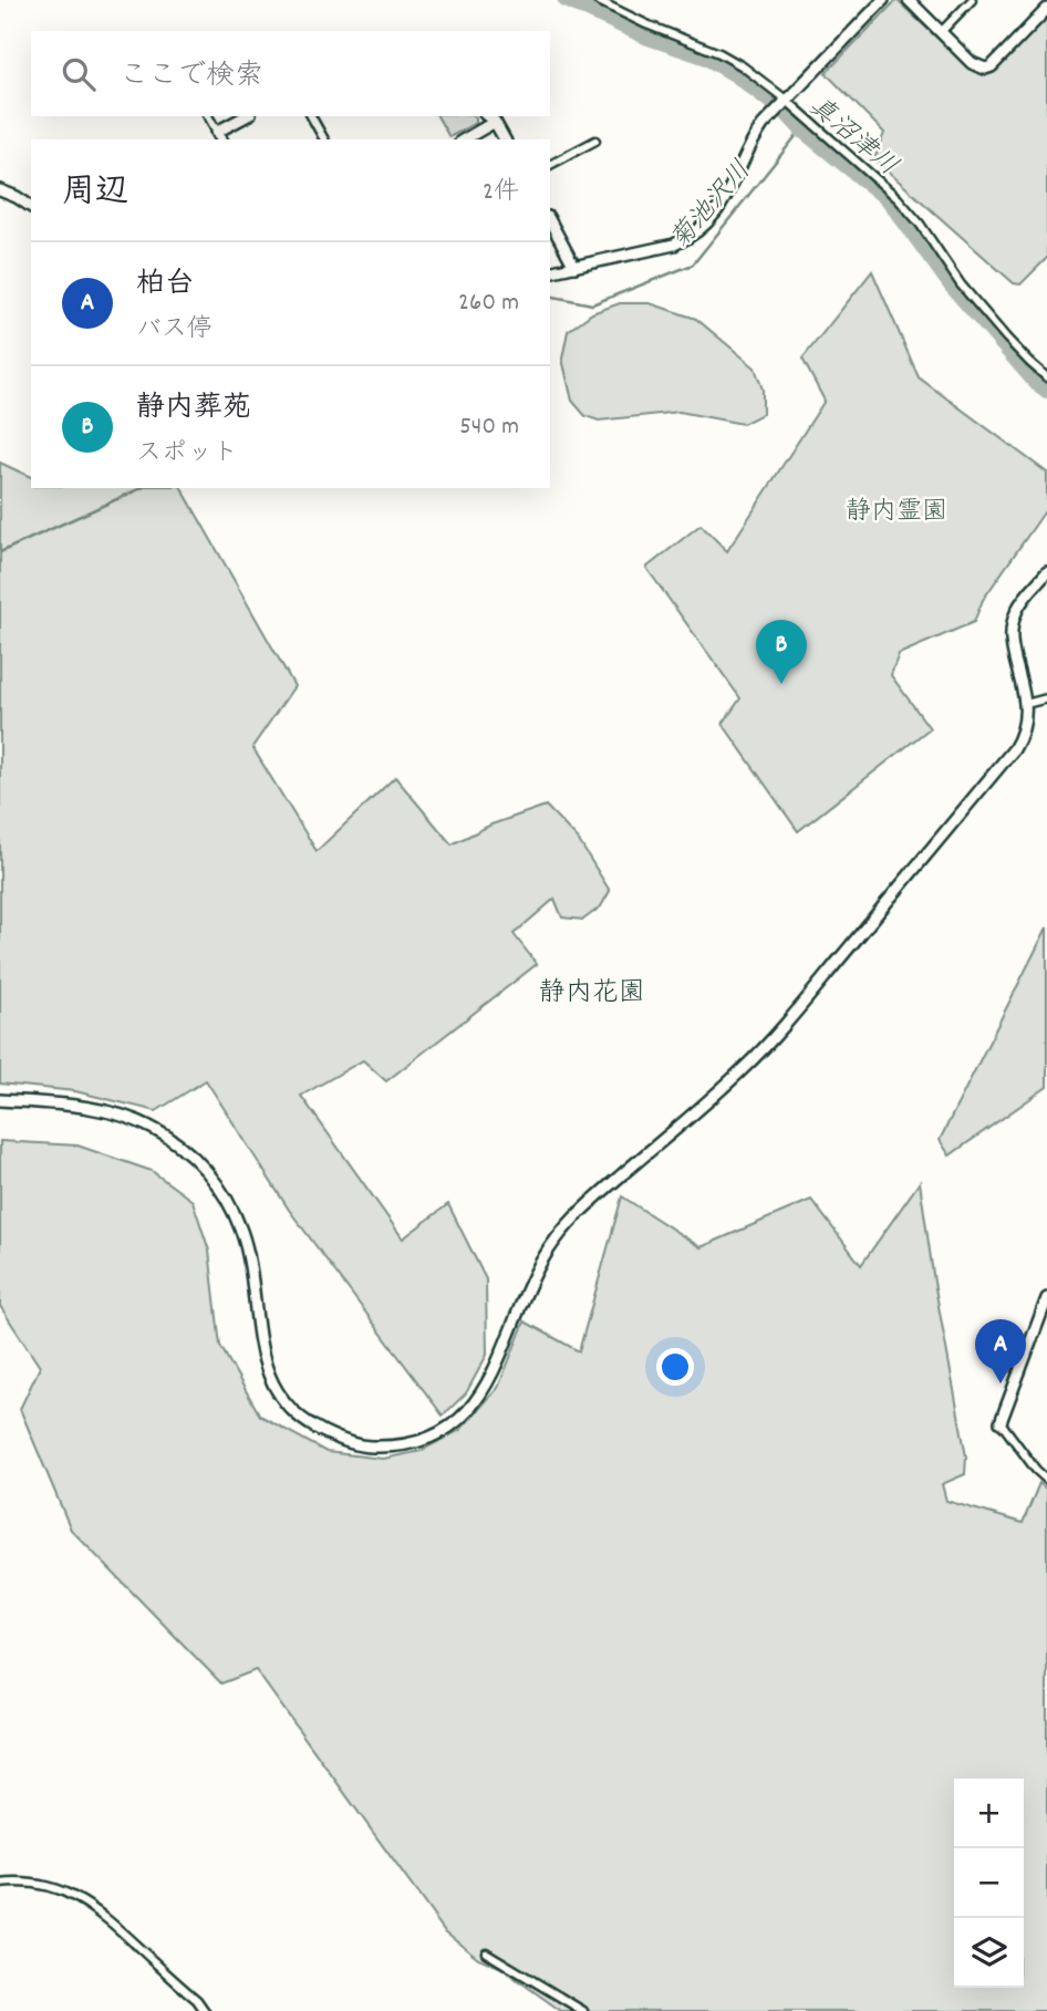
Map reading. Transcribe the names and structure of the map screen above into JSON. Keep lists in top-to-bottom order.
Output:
{
  "districts": ["静内花園"],
  "water": ["真沼津川", "菊池沢川"],
  "parks": ["静内霊園"],
  "page": {
    "search": "ここで検索",
    "heading": ["周辺", "2件"],
    "list": [
      {
        "mark": "A",
        "name": "柏台",
        "note": "バス停",
        "value": "260 m"
      },
      {
        "mark": "B",
        "name": "静内葬苑",
        "note": "スポット",
        "value": "540 m"
      }
    ],
    "pins": ["B", "A"],
    "map_buttons": ["+", "−"]
  }
}
